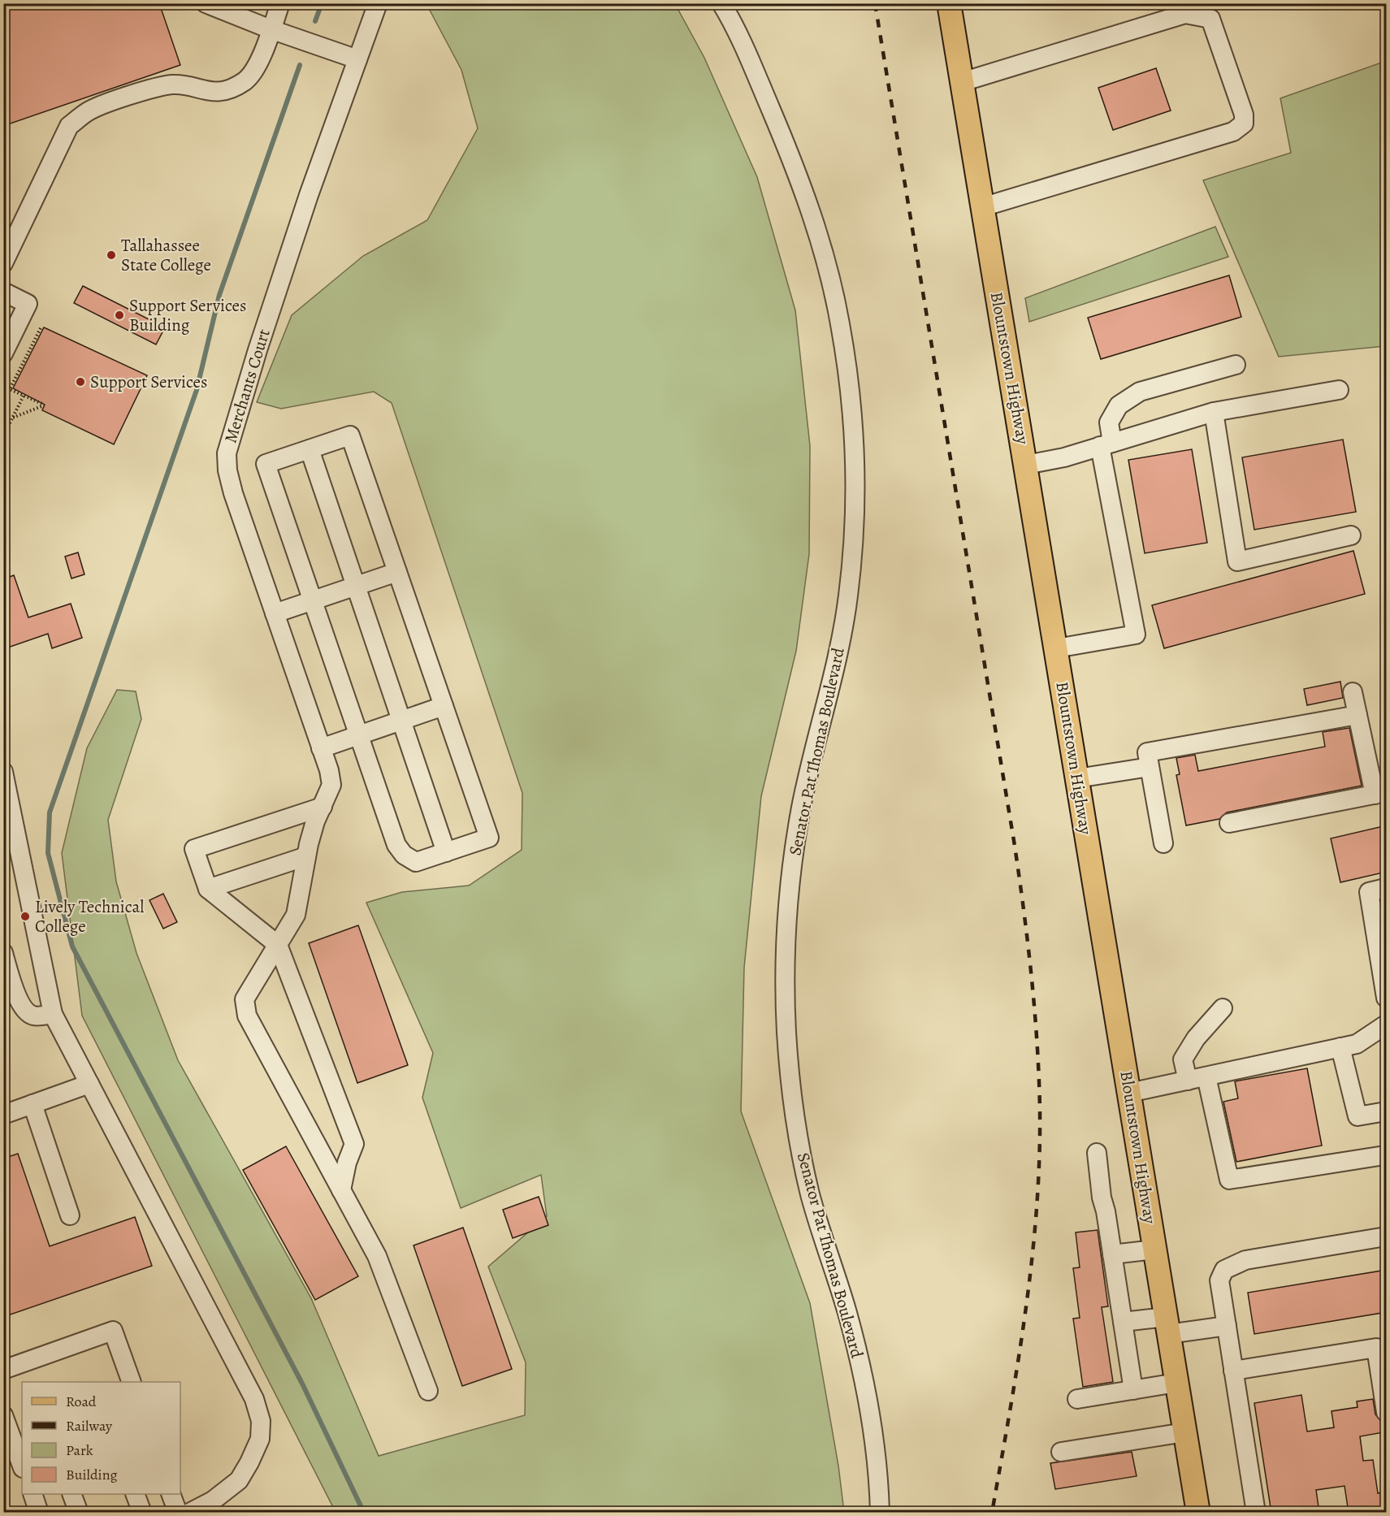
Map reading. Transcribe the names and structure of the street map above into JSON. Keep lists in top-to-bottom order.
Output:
{
  "streets": {
    "main road": ["Blountstown Highway"],
    "street": ["Merchants Court", "Senator Pat Thomas Boulevard"]
  },
  "places": [
    "Tallahassee State College",
    "Support Services Building",
    "Support Services",
    "Lively Technical College"
  ],
  "legend": [
    "Road",
    "Railway",
    "Park",
    "Building"
  ]
}
